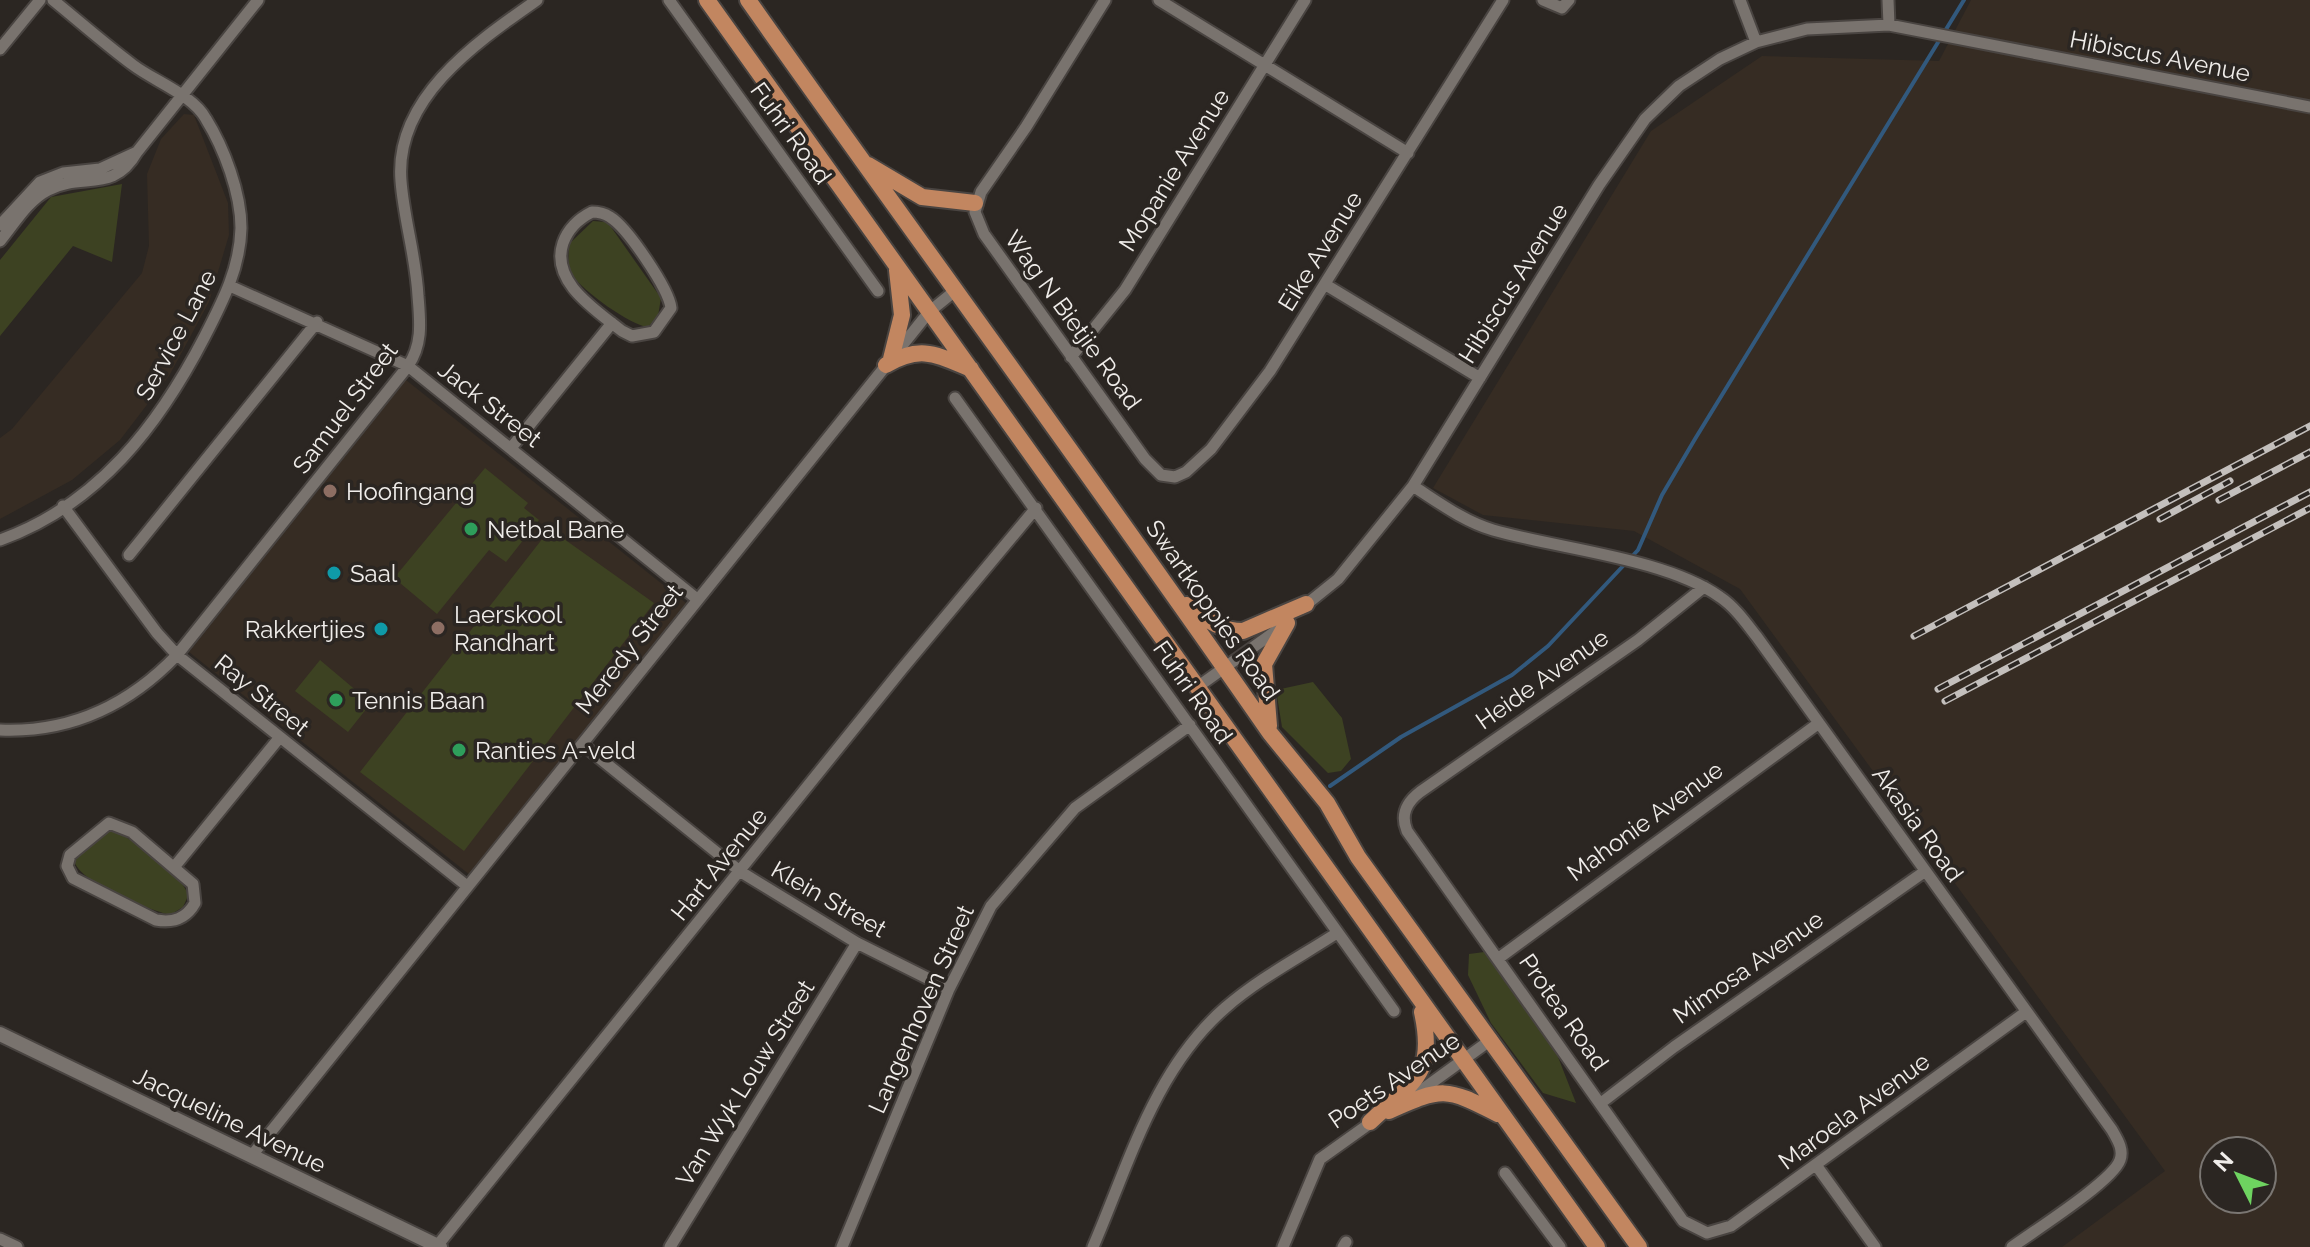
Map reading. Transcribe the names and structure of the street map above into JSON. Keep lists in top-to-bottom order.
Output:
{
  "streets": {
    "main road": ["Swartkoppies Road"],
    "street": [
      "Hibiscus Avenue",
      "Fuhri Road",
      "Mopanie Avenue",
      "Eike Avenue",
      "Wag N Bietjie Road",
      "Service Lane",
      "Jack Street",
      "Samuel Street",
      "Meredy Street",
      "Heide Avenue",
      "Ray Street",
      "Mahonie Avenue",
      "Akasia Road",
      "Hart Avenue",
      "Klein Street",
      "Mimosa Avenue",
      "Langenhoven Street",
      "Protea Road",
      "Poets Avenue",
      "Van Wyk Louw Street",
      "Maroela Avenue",
      "Jacqueline Avenue"
    ]
  },
  "crossings": [
    ["Hibiscus Avenue", "Swartkoppies Road"],
    ["Hibiscus Avenue", "Akasia Road"],
    ["Fuhri Road", "Hart Avenue"],
    ["Fuhri Road", "Langenhoven Street"],
    ["Mopanie Avenue", "Wag N Bietjie Road"],
    ["Eike Avenue", "Wag N Bietjie Road"],
    ["Service Lane", "Jack Street"],
    ["Service Lane", "Ray Street"],
    ["Jack Street", "Samuel Street"],
    ["Jack Street", "Meredy Street"],
    ["Samuel Street", "Ray Street"],
    ["Swartkoppies Road", "Meredy Street"],
    ["Swartkoppies Road", "Poets Avenue"],
    ["Meredy Street", "Ray Street"],
    ["Meredy Street", "Klein Street"],
    ["Meredy Street", "Jacqueline Avenue"],
    ["Heide Avenue", "Akasia Road"],
    ["Heide Avenue", "Protea Road"],
    ["Mahonie Avenue", "Akasia Road"],
    ["Mahonie Avenue", "Protea Road"],
    ["Akasia Road", "Mimosa Avenue"],
    ["Akasia Road", "Maroela Avenue"],
    ["Hart Avenue", "Klein Street"],
    ["Hart Avenue", "Jacqueline Avenue"],
    ["Klein Street", "Langenhoven Street"],
    ["Klein Street", "Van Wyk Louw Street"],
    ["Mimosa Avenue", "Protea Road"],
    ["Protea Road", "Maroela Avenue"]
  ],
  "places": [
    "Hoofingang",
    "Netbal Bane",
    "Saal",
    "Laerskool Randhart",
    "Rakkertjies",
    "Tennis Baan",
    "Ranties A-veld"
  ],
  "north": "top left"
}
